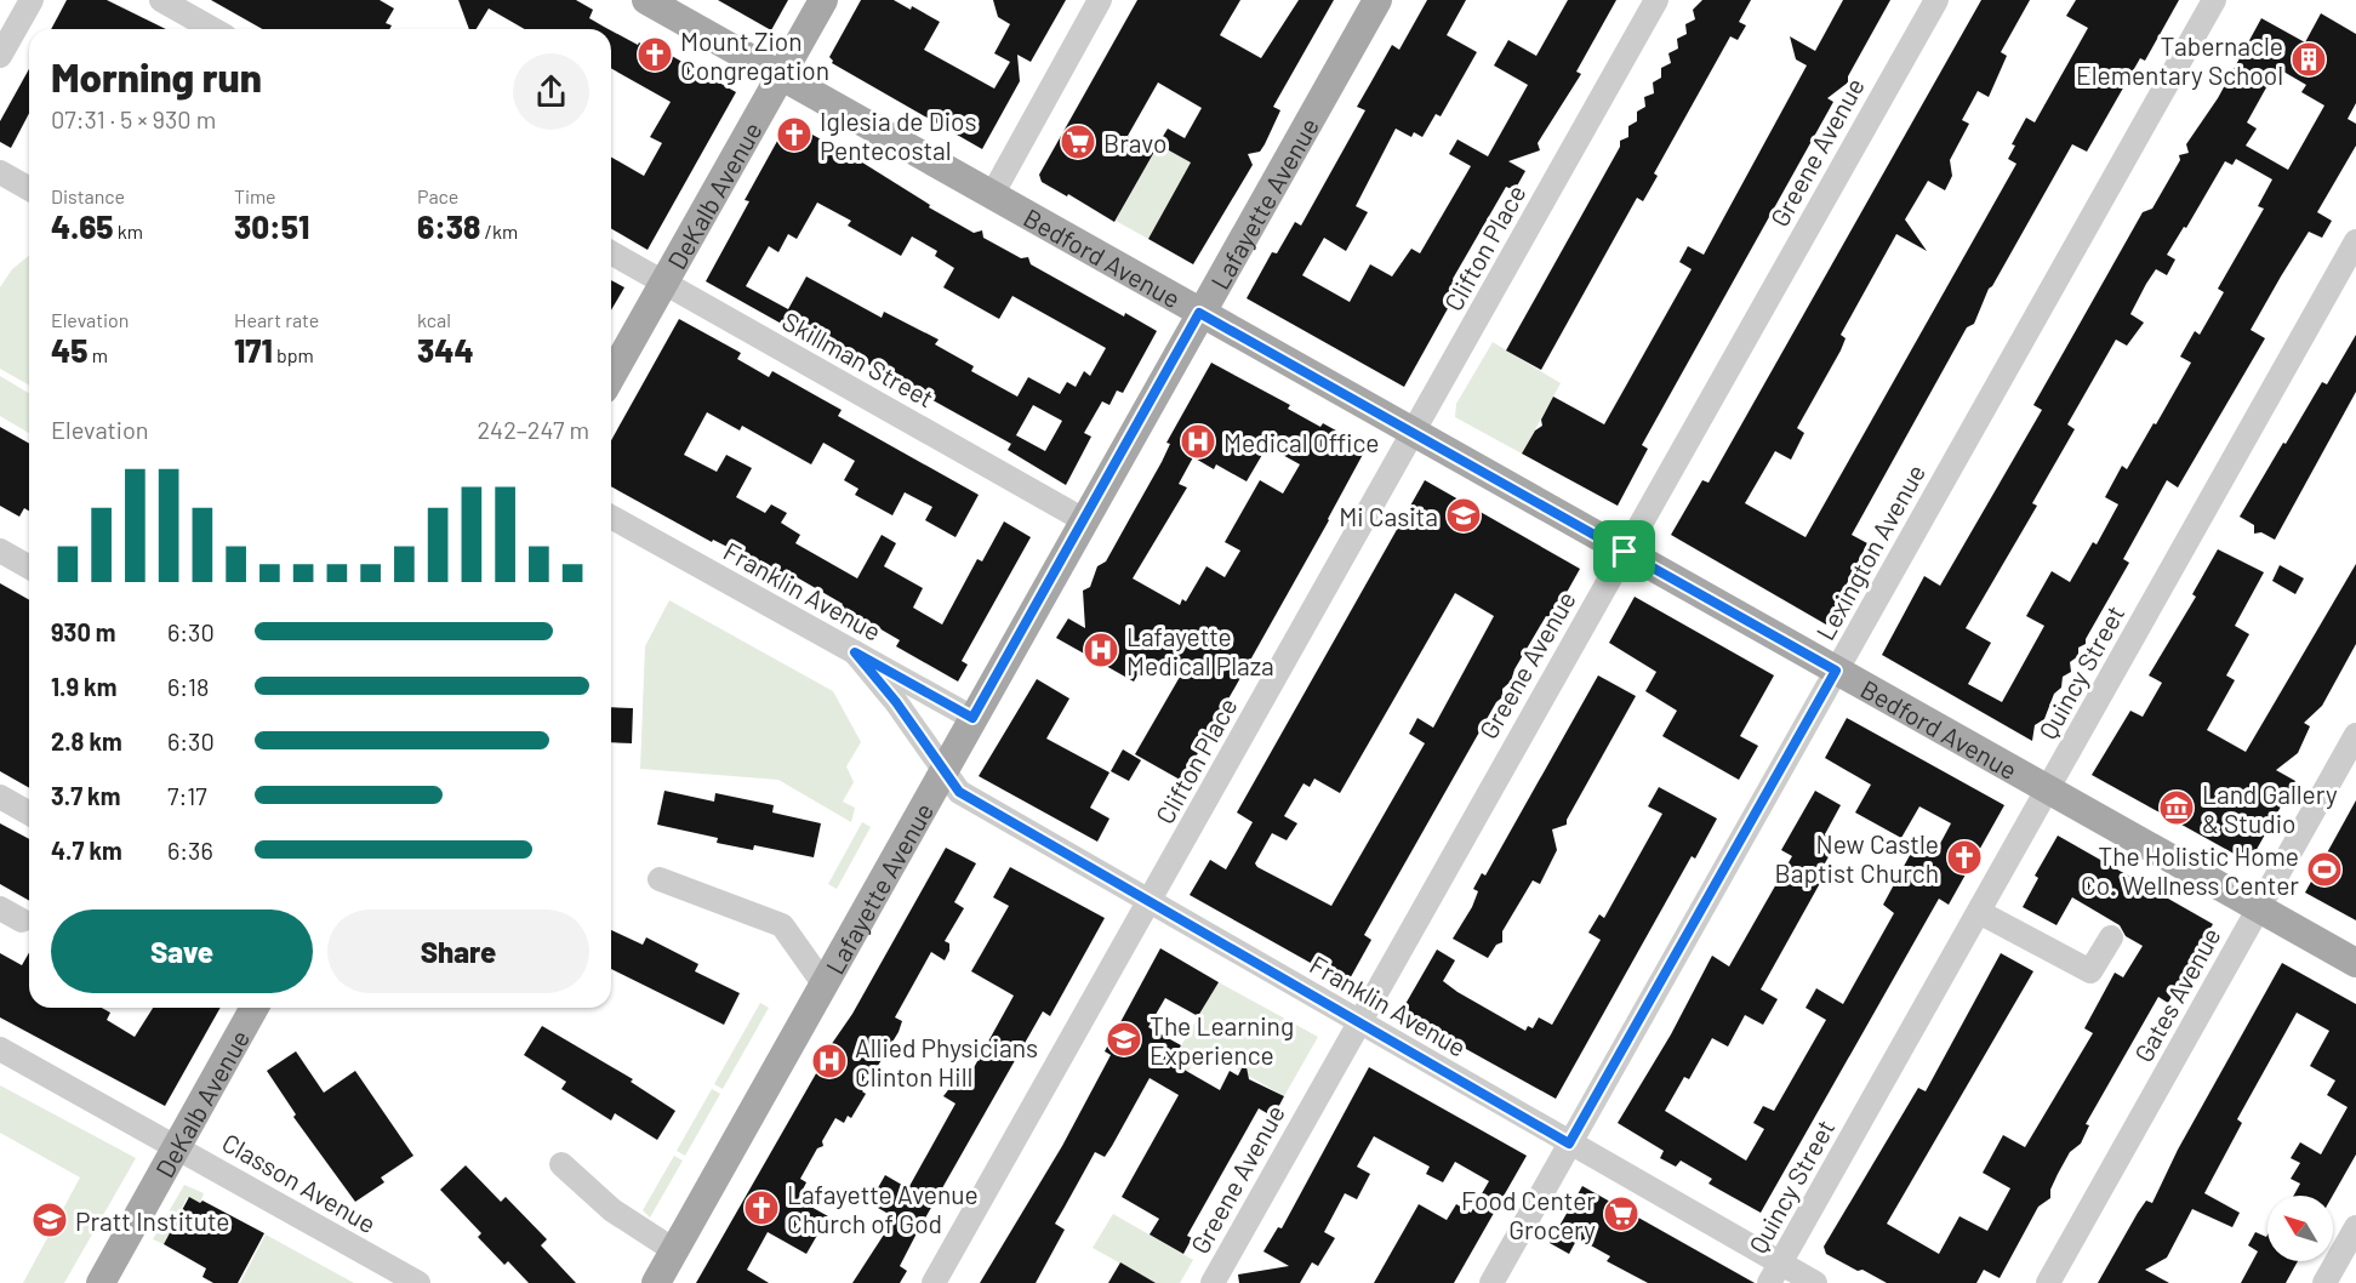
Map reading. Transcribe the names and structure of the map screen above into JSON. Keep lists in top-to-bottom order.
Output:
{
  "streets": {
    "main road": ["DeKalb Avenue", "Lafayette Avenue", "Bedford Avenue"],
    "street": [
      "Greene Avenue",
      "Clifton Place",
      "Skillman Street",
      "Lexington Avenue",
      "Franklin Avenue",
      "Quincy Street",
      "Gates Avenue",
      "Classon Avenue"
    ]
  },
  "crossings": [
    ["Greene Avenue", "Bedford Avenue"],
    ["Greene Avenue", "Franklin Avenue"],
    ["DeKalb Avenue", "Bedford Avenue"],
    ["DeKalb Avenue", "Skillman Street"],
    ["DeKalb Avenue", "Classon Avenue"],
    ["Lafayette Avenue", "Bedford Avenue"],
    ["Lafayette Avenue", "Skillman Street"],
    ["Lafayette Avenue", "Franklin Avenue"],
    ["Clifton Place", "Bedford Avenue"],
    ["Clifton Place", "Franklin Avenue"],
    ["Bedford Avenue", "Lexington Avenue"],
    ["Bedford Avenue", "Quincy Street"],
    ["Bedford Avenue", "Gates Avenue"],
    ["Lexington Avenue", "Franklin Avenue"],
    ["Franklin Avenue", "Quincy Street"]
  ],
  "places": {
    "church": [
      "Mount Zion Congregation",
      "Iglesia de Dios Pentecostal",
      "New Castle Baptist Church",
      "Lafayette Avenue Church of God"
    ],
    "building": ["Tabernacle Elementary School"],
    "supermarket": ["Bravo", "Food Center Grocery"],
    "hospital": ["Medical Office", "Lafayette Medical Plaza", "Allied Physicians Clinton Hill"],
    "school or university": ["Mi Casita", "The Learning Experience", "Pratt Institute"],
    "museum": ["Land Gallery & Studio"],
    "sports": ["The Holistic Home Co. Wellness Center"]
  },
  "north": "top left",
  "page": {
    "heading": ["Morning run", "07:31 · 5 × 930 m"],
    "stats": [
      ["Distance", "4.65 km"],
      ["Time", "30:51"],
      ["Pace", "6:38 /km"],
      ["Elevation", "45 m"],
      ["Heart rate", "171 bpm"],
      ["kcal", "344"]
    ],
    "chart": ["Elevation", "242–247 m"],
    "list": [
      {
        "name": "930 m",
        "note": "6:30"
      },
      {
        "name": "1.9 km",
        "note": "6:18"
      },
      {
        "name": "2.8 km",
        "note": "6:30"
      },
      {
        "name": "3.7 km",
        "note": "7:17"
      },
      {
        "name": "4.7 km",
        "note": "6:36"
      }
    ],
    "buttons": ["Save", "Share"]
  }
}
